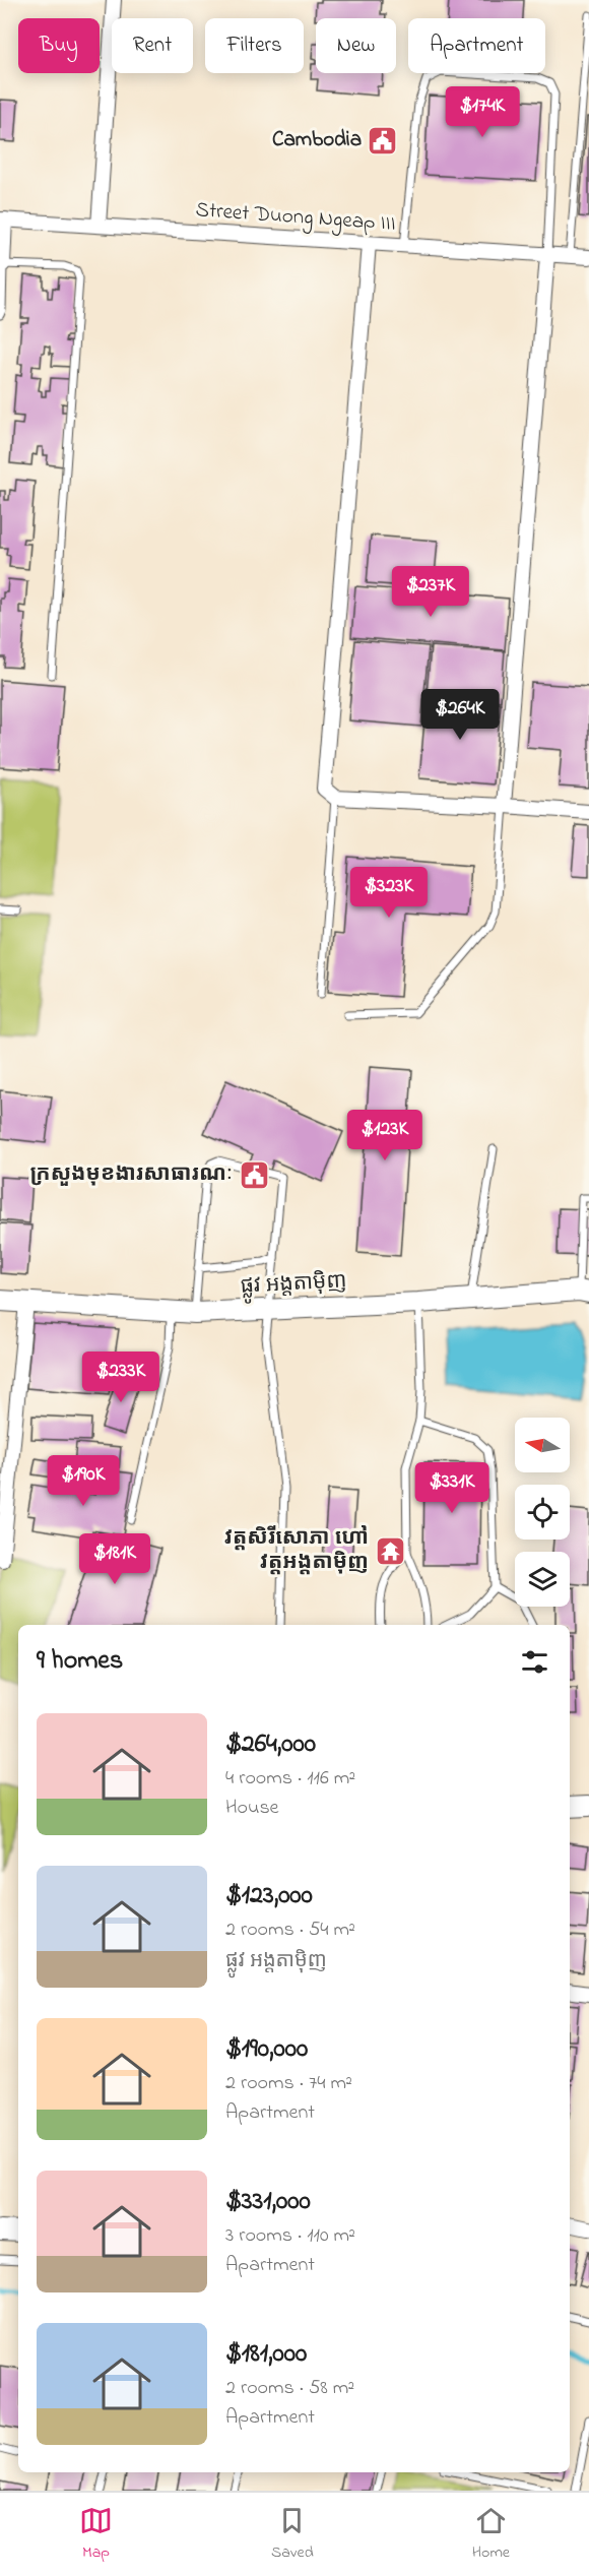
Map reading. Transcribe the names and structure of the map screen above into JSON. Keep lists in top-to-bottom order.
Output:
{
  "streets": {
    "street": ["Street Duong Ngeap III", "ផ្លូវ អង្តតាម៉ិញ"]
  },
  "places": {
    "public building": ["Cambodia", "ក្រសួងមុខងារសាធារណៈ"],
    "temple": ["វត្តសិរីសោភា ហៅ វត្តអង្តតាម៉ិញ"]
  },
  "north": "left",
  "page": {
    "chip": [
      "Buy",
      "Rent",
      "Filters",
      "New",
      "Apartment"
    ],
    "price": [
      "$174K",
      "$237K",
      "$264K",
      "$323K",
      "$123K",
      "$233K",
      "$190K",
      "$331K",
      "$181K"
    ],
    "heading": "9 homes",
    "list": [
      {
        "name": "$264,000",
        "note": "4 rooms · 116 m² · House"
      },
      {
        "name": "$123,000",
        "note": "2 rooms · 54 m² · ផ្លូវ អង្តតាម៉ិញ"
      },
      {
        "name": "$190,000",
        "note": "2 rooms · 74 m² · Apartment"
      },
      {
        "name": "$331,000",
        "note": "3 rooms · 110 m² · Apartment"
      },
      {
        "name": "$181,000",
        "note": "2 rooms · 58 m² · Apartment"
      }
    ],
    "tabs": ["Map", "Saved", "Home"]
  }
}
